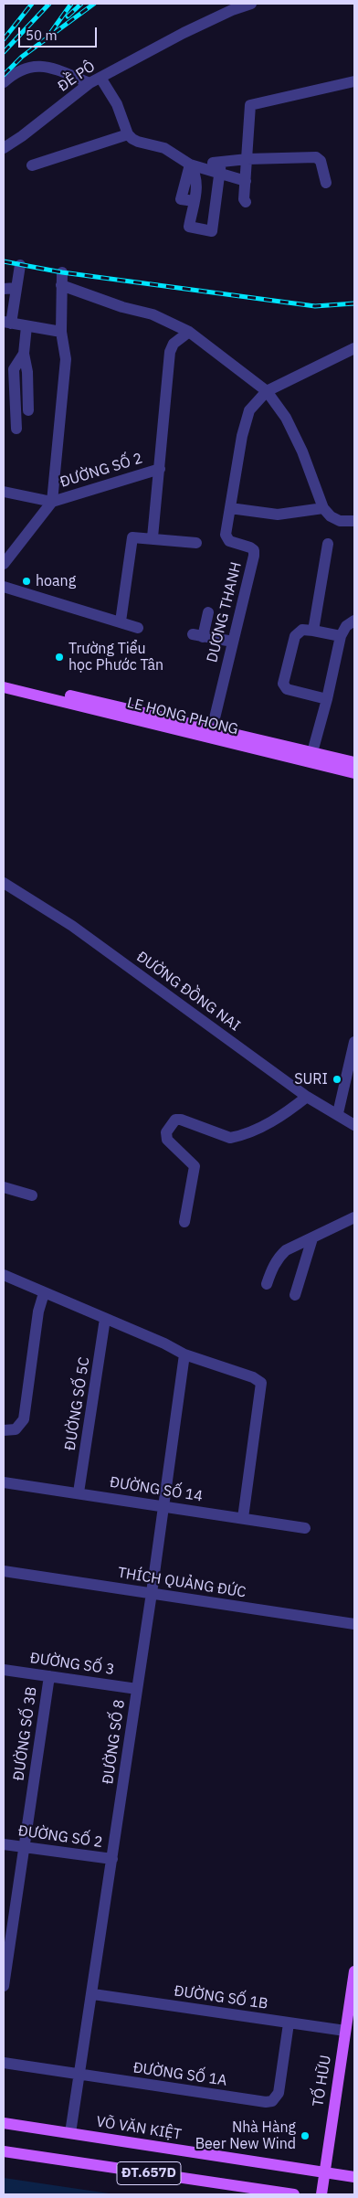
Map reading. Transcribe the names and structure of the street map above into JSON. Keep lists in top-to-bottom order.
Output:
{
  "streets": {
    "main road": [
      "LE HONG PHONG",
      "TỐ HỮU",
      "VÕ VĂN KIỆT",
      "ĐT.657D"
    ],
    "street": [
      "ĐỀ PÔ",
      "ĐƯỜNG SỐ 2",
      "DƯƠNG THANH",
      "ĐƯỜNG ĐỒNG NAI",
      "ĐƯỜNG SỐ 5C",
      "ĐƯỜNG SỐ 14",
      "THÍCH QUẢNG ĐỨC",
      "ĐƯỜNG SỐ 3",
      "ĐƯỜNG SỐ 3B",
      "ĐƯỜNG SỐ 8",
      "ĐƯỜNG SỐ 1B",
      "ĐƯỜNG SỐ 1A"
    ]
  },
  "crossings": [
    ["ĐƯỜNG SỐ 2", "ĐƯỜNG SỐ 3B"],
    ["ĐƯỜNG SỐ 2", "ĐƯỜNG SỐ 8"],
    ["DƯƠNG THANH", "LE HONG PHONG"],
    ["ĐƯỜNG SỐ 5C", "ĐƯỜNG SỐ 14"],
    ["ĐƯỜNG SỐ 14", "ĐƯỜNG SỐ 8"],
    ["THÍCH QUẢNG ĐỨC", "ĐƯỜNG SỐ 8"],
    ["ĐƯỜNG SỐ 3", "ĐƯỜNG SỐ 3B"],
    ["ĐƯỜNG SỐ 3", "ĐƯỜNG SỐ 8"],
    ["ĐƯỜNG SỐ 8", "ĐƯỜNG SỐ 1B"],
    ["ĐƯỜNG SỐ 8", "ĐƯỜNG SỐ 1A"],
    ["ĐƯỜNG SỐ 8", "VÕ VĂN KIỆT"],
    ["ĐƯỜNG SỐ 1B", "ĐƯỜNG SỐ 1A"],
    ["ĐƯỜNG SỐ 1B", "TỐ HỮU"],
    ["TỐ HỮU", "VÕ VĂN KIỆT"],
    ["TỐ HỮU", "ĐT.657D"],
    ["VÕ VĂN KIỆT", "ĐT.657D"]
  ],
  "places": [
    "hoang",
    "Trường Tiểu học Phước Tân",
    "SURI",
    "Nhà Hàng Beer New Wind"
  ],
  "scale_bar": "50 m"
}
